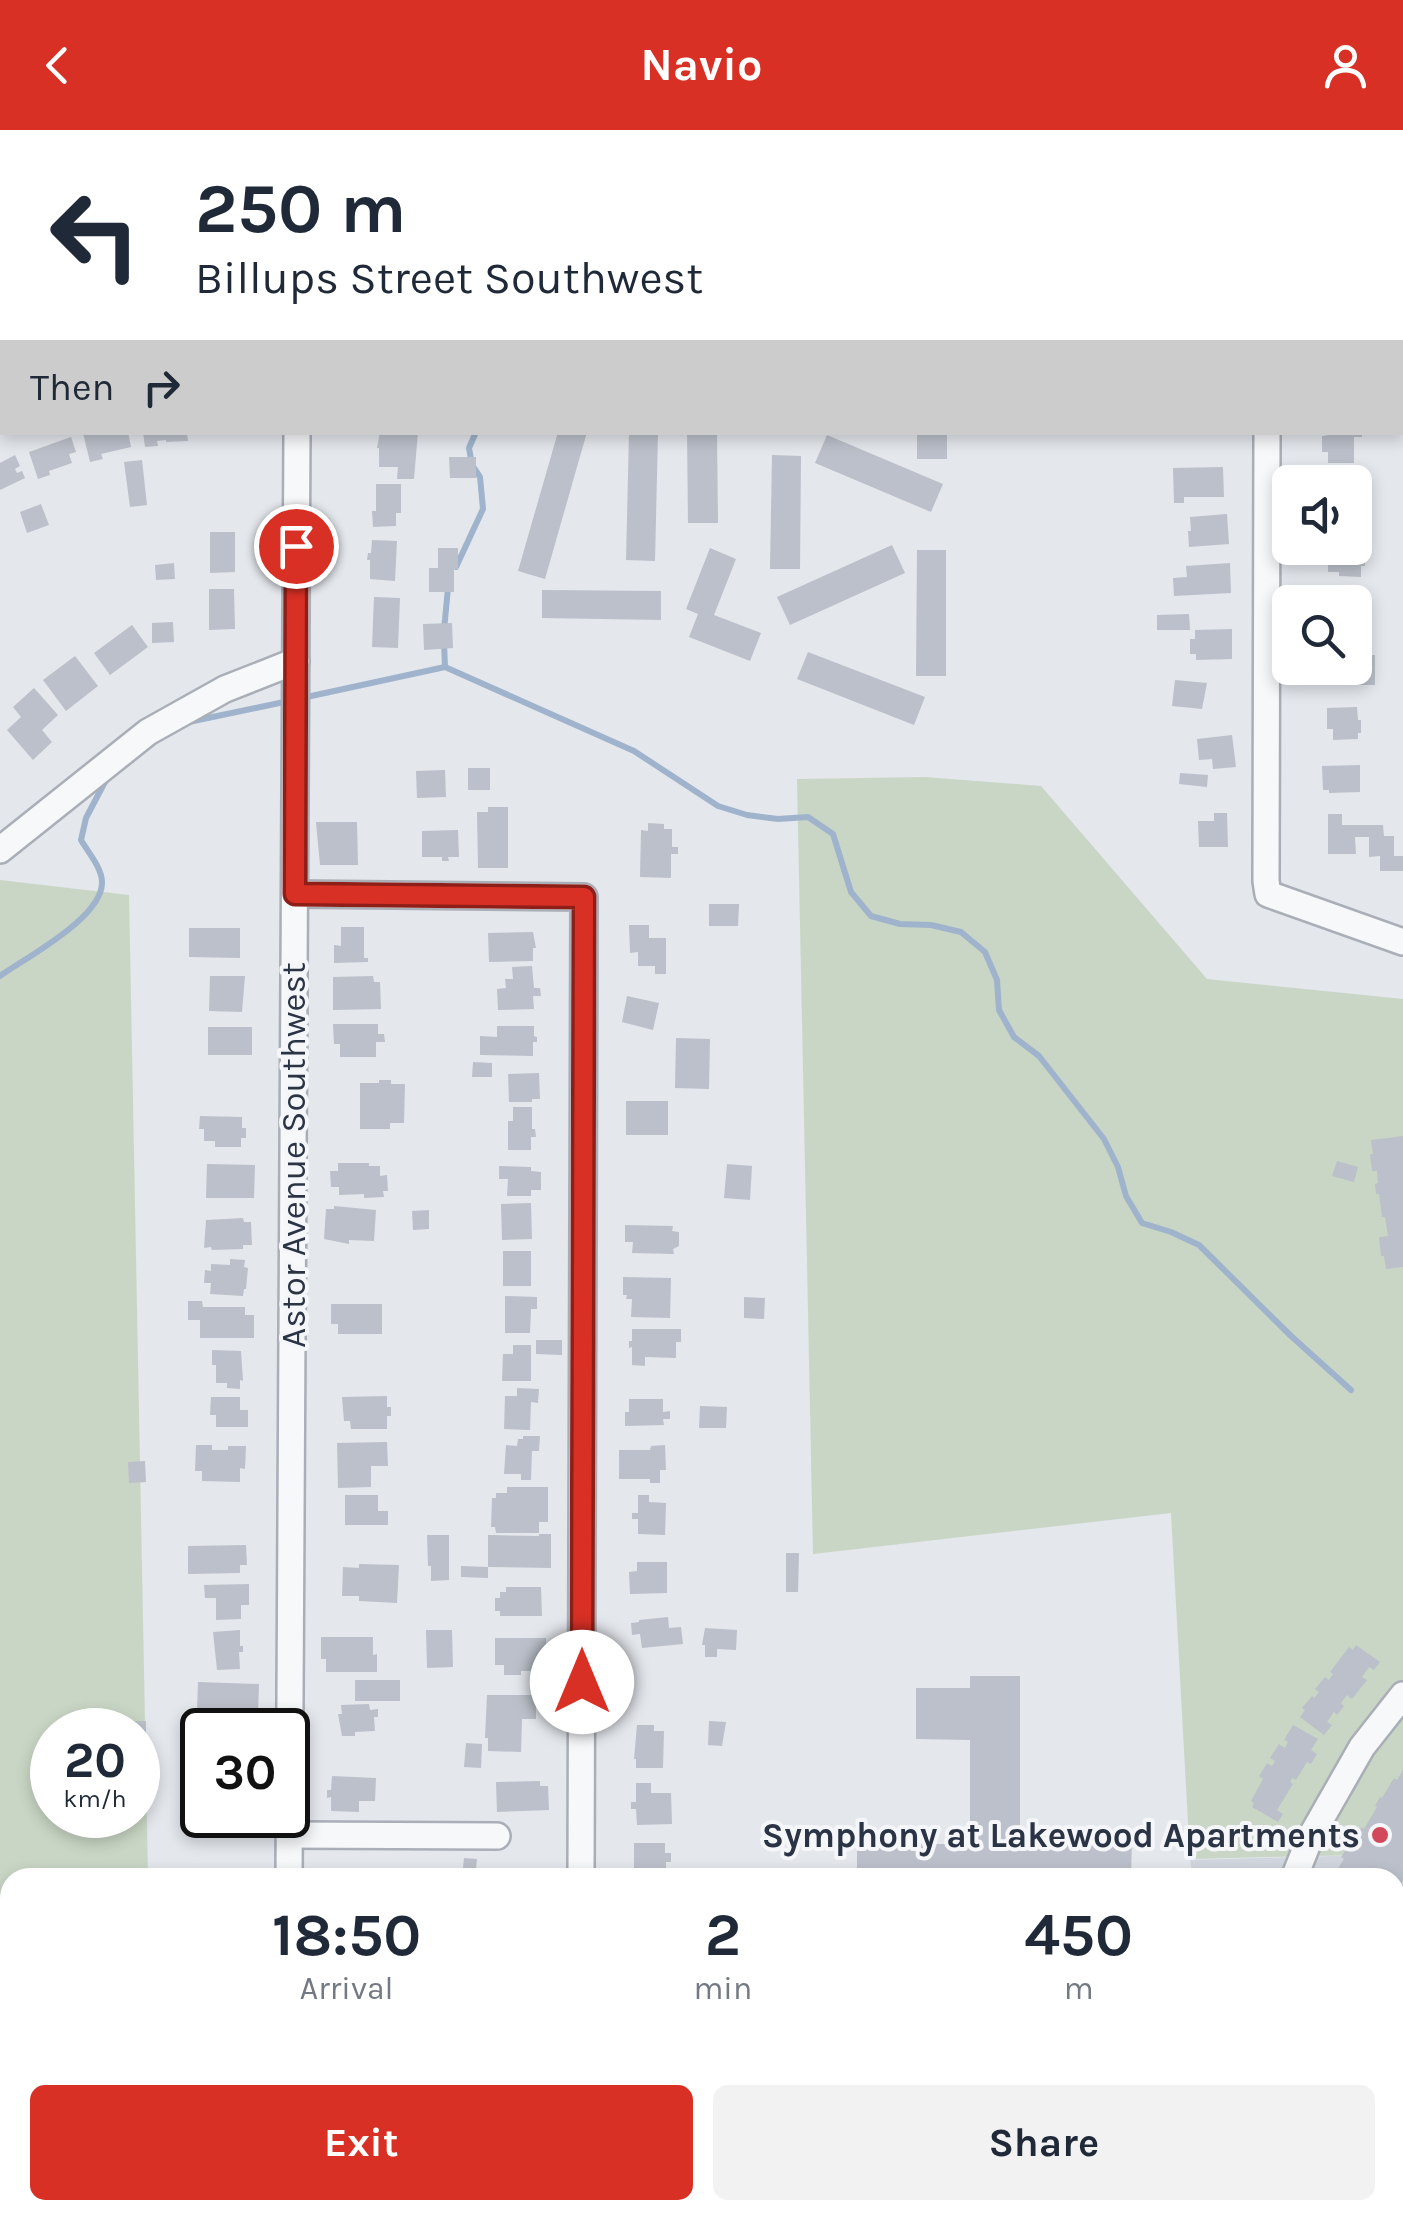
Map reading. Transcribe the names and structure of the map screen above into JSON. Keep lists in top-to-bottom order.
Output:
{
  "streets": {
    "street": ["Astor Avenue Southwest"]
  },
  "places": ["Symphony at Lakewood Apartments"],
  "page": {
    "header": "Navio",
    "turn": ["250 m", "Billups Street Southwest"],
    "then": "Then",
    "speed": "20 km/h",
    "limit": "30",
    "eta": [
      "18:50",
      "Arrival",
      "2",
      "min",
      "450",
      "m"
    ],
    "buttons": ["Exit", "Share"]
  }
}
